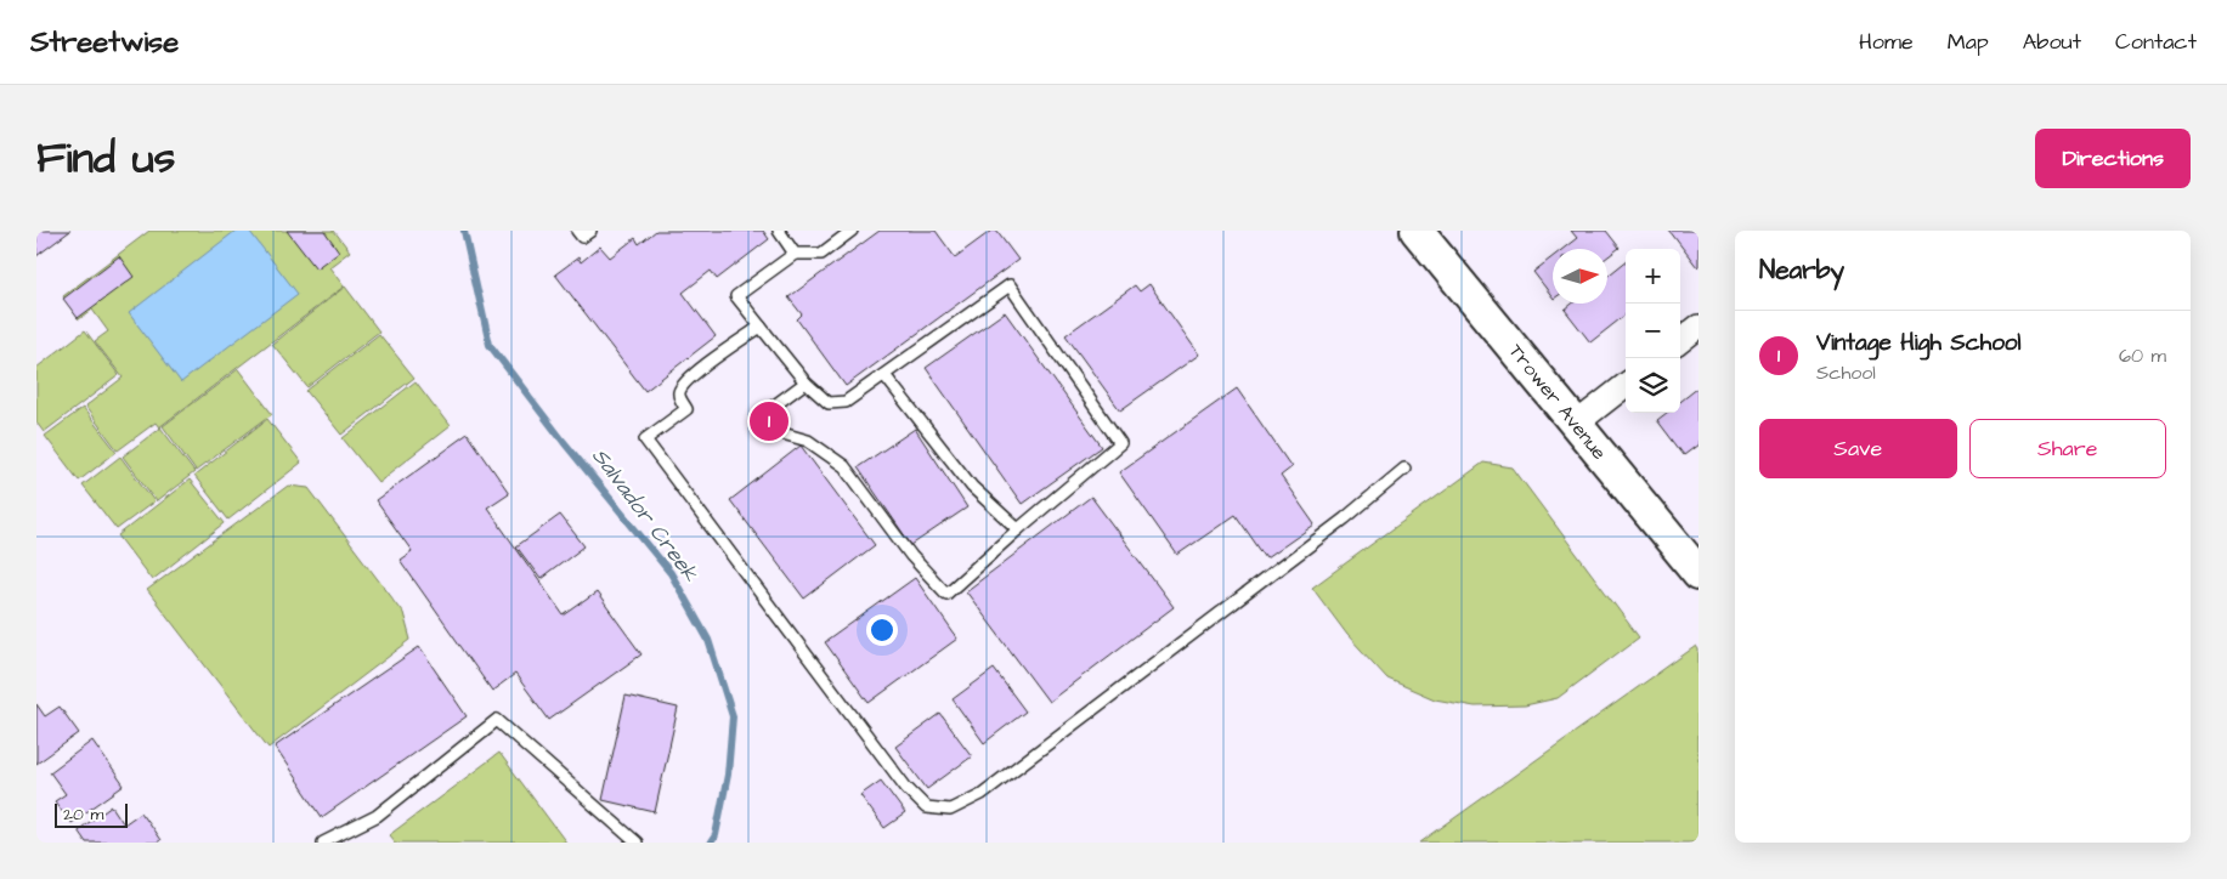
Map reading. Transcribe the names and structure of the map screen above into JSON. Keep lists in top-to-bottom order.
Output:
{
  "streets": {
    "street": ["Trower Avenue"]
  },
  "water": ["Salvador Creek"],
  "scale_bar": "20 m",
  "north": "right",
  "page": {
    "header": "Streetwise",
    "nav": [
      "Home",
      "Map",
      "About",
      "Contact"
    ],
    "title": "Find us",
    "buttons": [
      "Directions",
      ["Save", "Share"]
    ],
    "heading": "Nearby",
    "map_buttons": ["+", "−"],
    "list": [
      {
        "mark": "1",
        "name": "Vintage High School",
        "note": "School",
        "value": "60 m"
      }
    ],
    "pins": "1",
    "scale": "20 m"
  }
}
